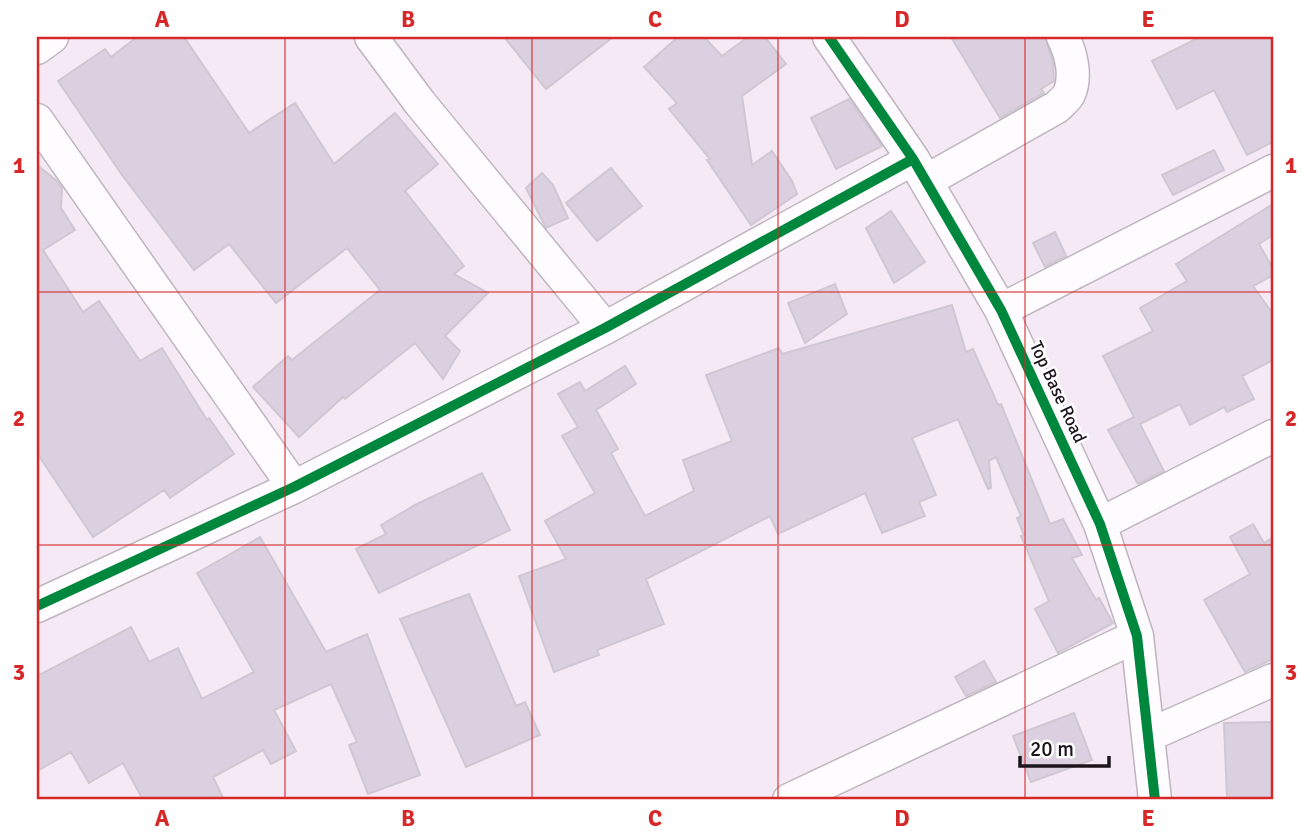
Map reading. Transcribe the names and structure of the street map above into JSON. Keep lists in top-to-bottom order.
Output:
{
  "streets": {
    "street": ["Top Base Road"]
  },
  "scale_bar": "20 m",
  "grid": {
    "columns": [
      "A",
      "B",
      "C",
      "D",
      "E"
    ],
    "rows": ["1", "2", "3"]
  }
}
